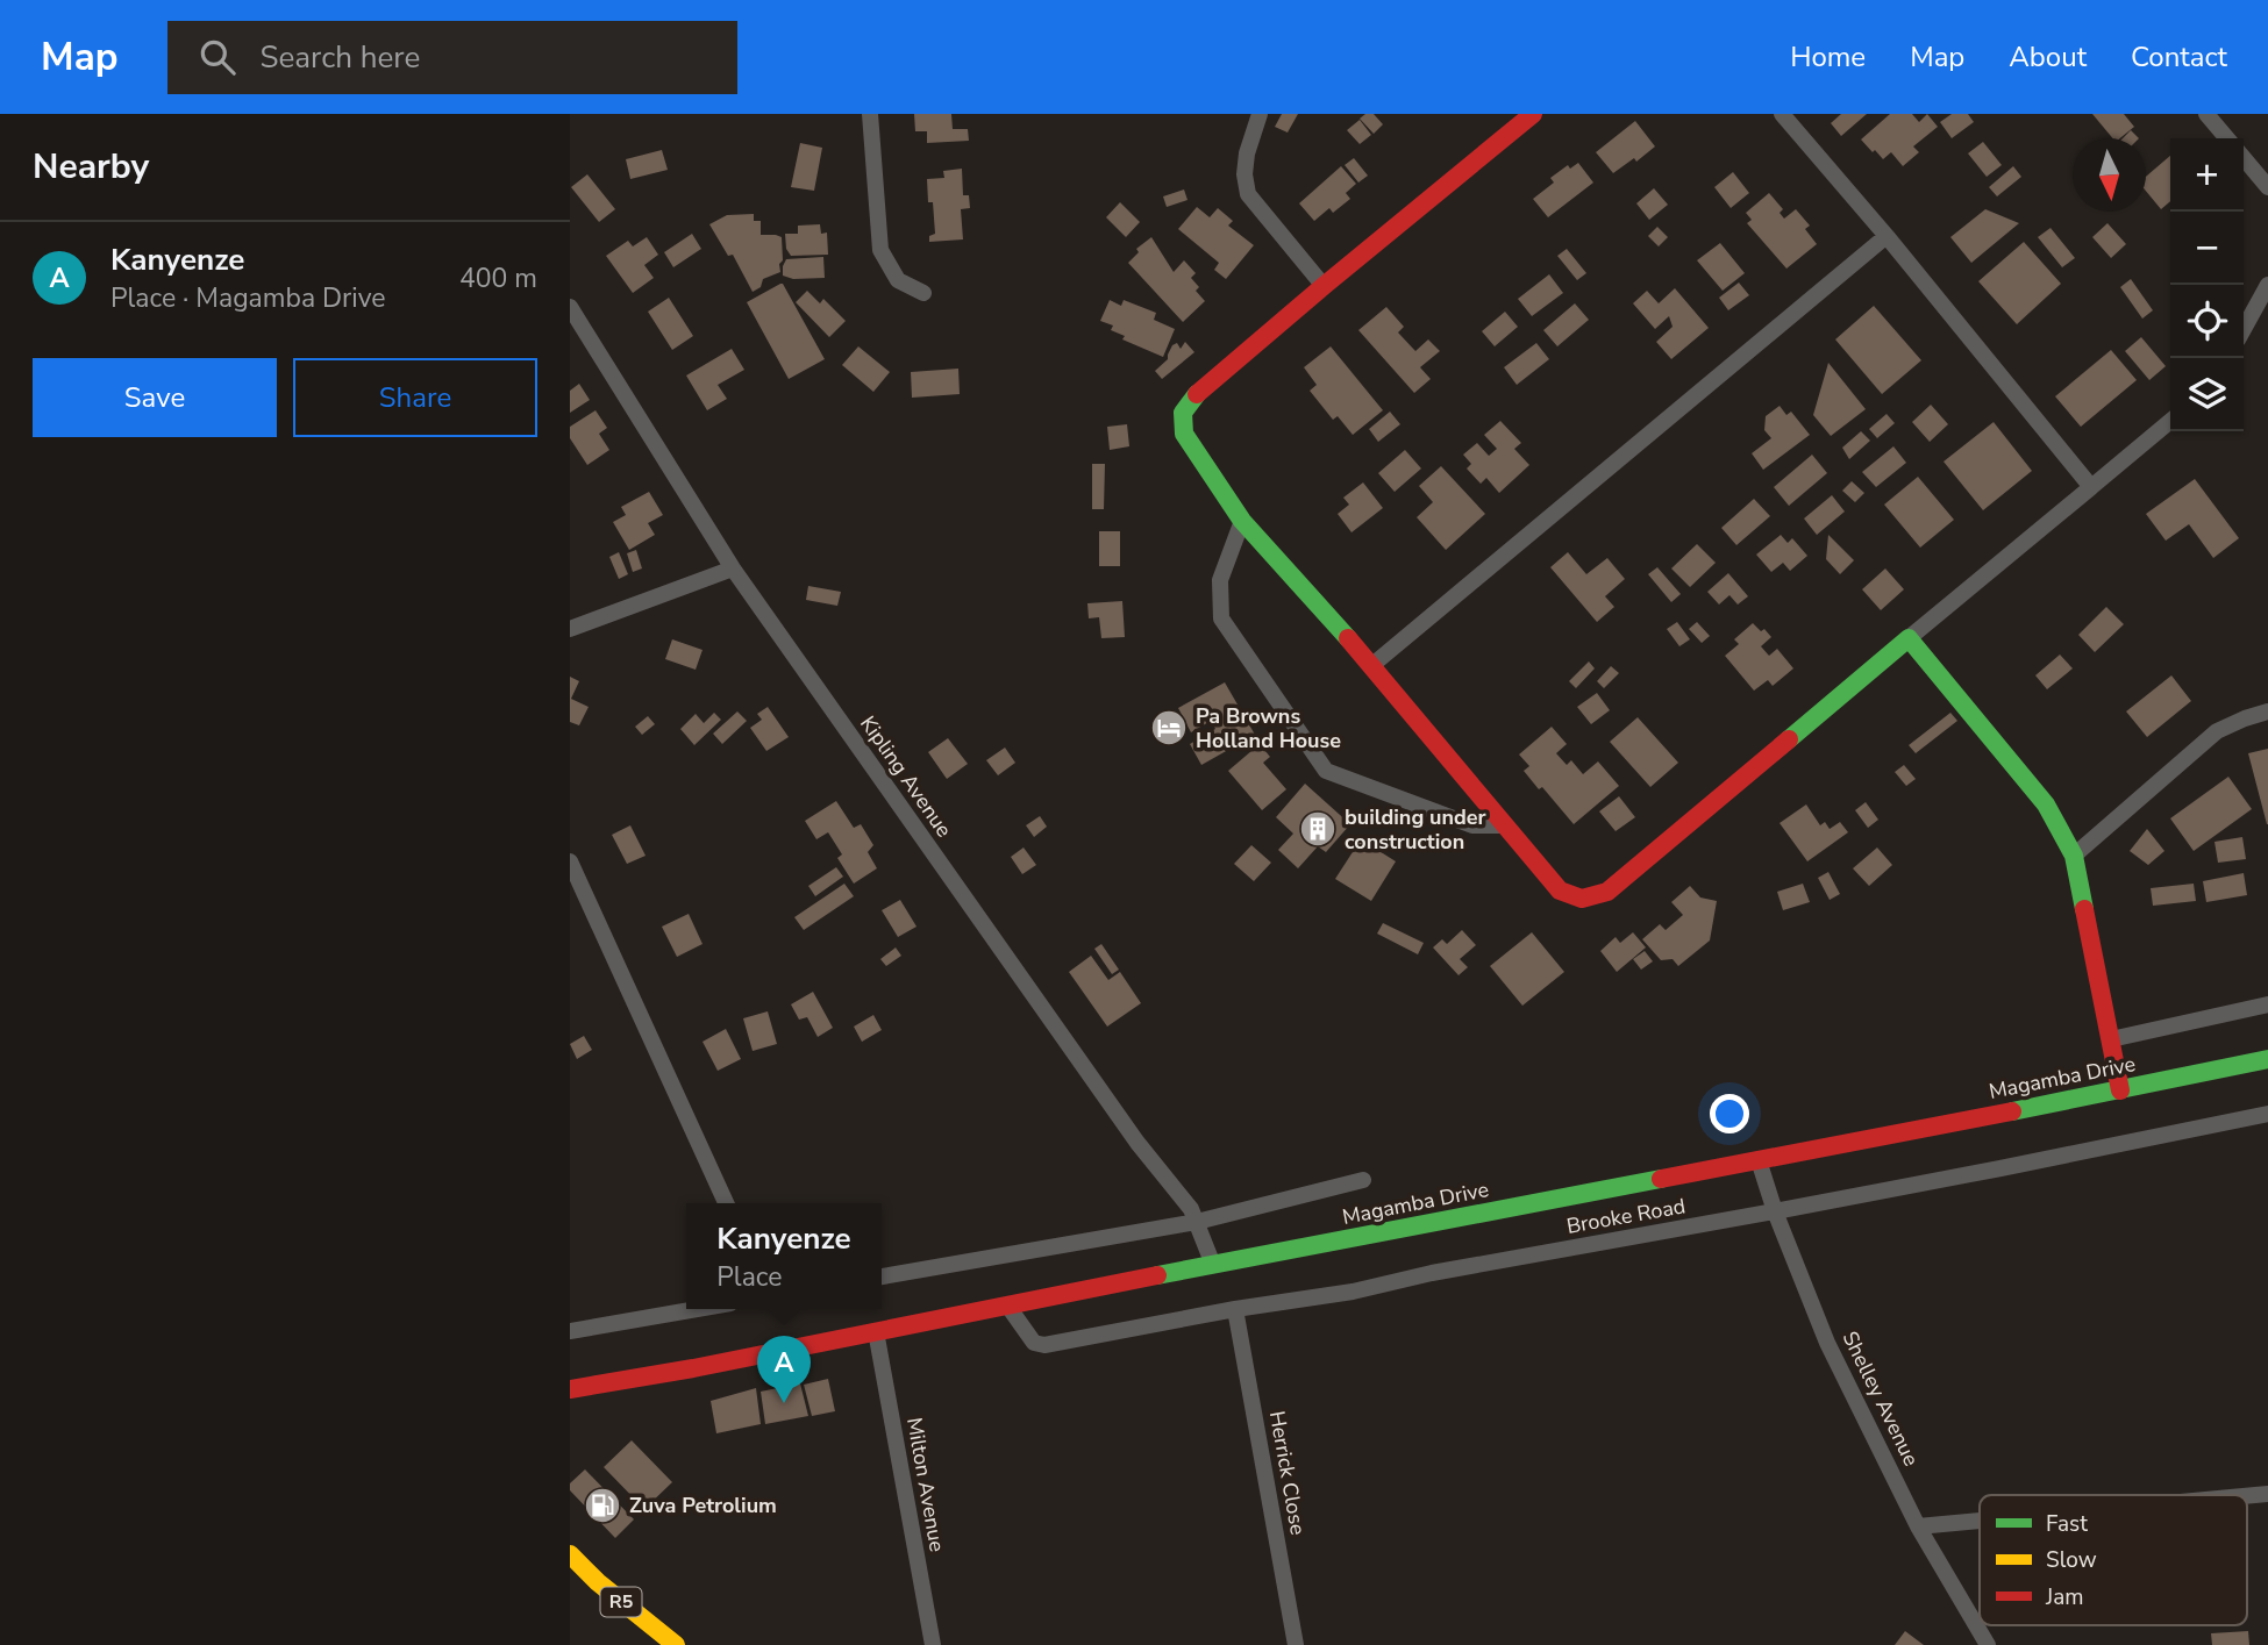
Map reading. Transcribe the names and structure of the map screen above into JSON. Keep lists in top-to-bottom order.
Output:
{
  "streets": {
    "main road": ["Magamba Drive", "R5"],
    "street": [
      "Kipling Avenue",
      "Brooke Road",
      "Shelley Avenue",
      "Herrick Close",
      "Milton Avenue"
    ]
  },
  "crossings": [
    ["Kipling Avenue", "Magamba Drive"],
    ["Magamba Drive", "Brooke Road"],
    ["Magamba Drive", "Shelley Avenue"],
    ["Magamba Drive", "Milton Avenue"],
    ["Brooke Road", "Shelley Avenue"],
    ["Brooke Road", "Herrick Close"]
  ],
  "places": {
    "hotel": ["Pa Browns Holland House"],
    "building": ["building under construction"],
    "fuel station": ["Zuva Petrolium"]
  },
  "legend": ["Fast", "Slow", "Jam"],
  "north": "bottom",
  "page": {
    "header": "Map",
    "search": "Search here",
    "nav": [
      "Home",
      "Map",
      "About",
      "Contact"
    ],
    "heading": "Nearby",
    "map_buttons": ["+", "−"],
    "list": [
      {
        "mark": "A",
        "name": "Kanyenze",
        "note": "Place · Magamba Drive",
        "value": "400 m"
      }
    ],
    "buttons": ["Save", "Share"],
    "popup": ["Kanyenze", "Place"],
    "pins": "A"
  }
}
